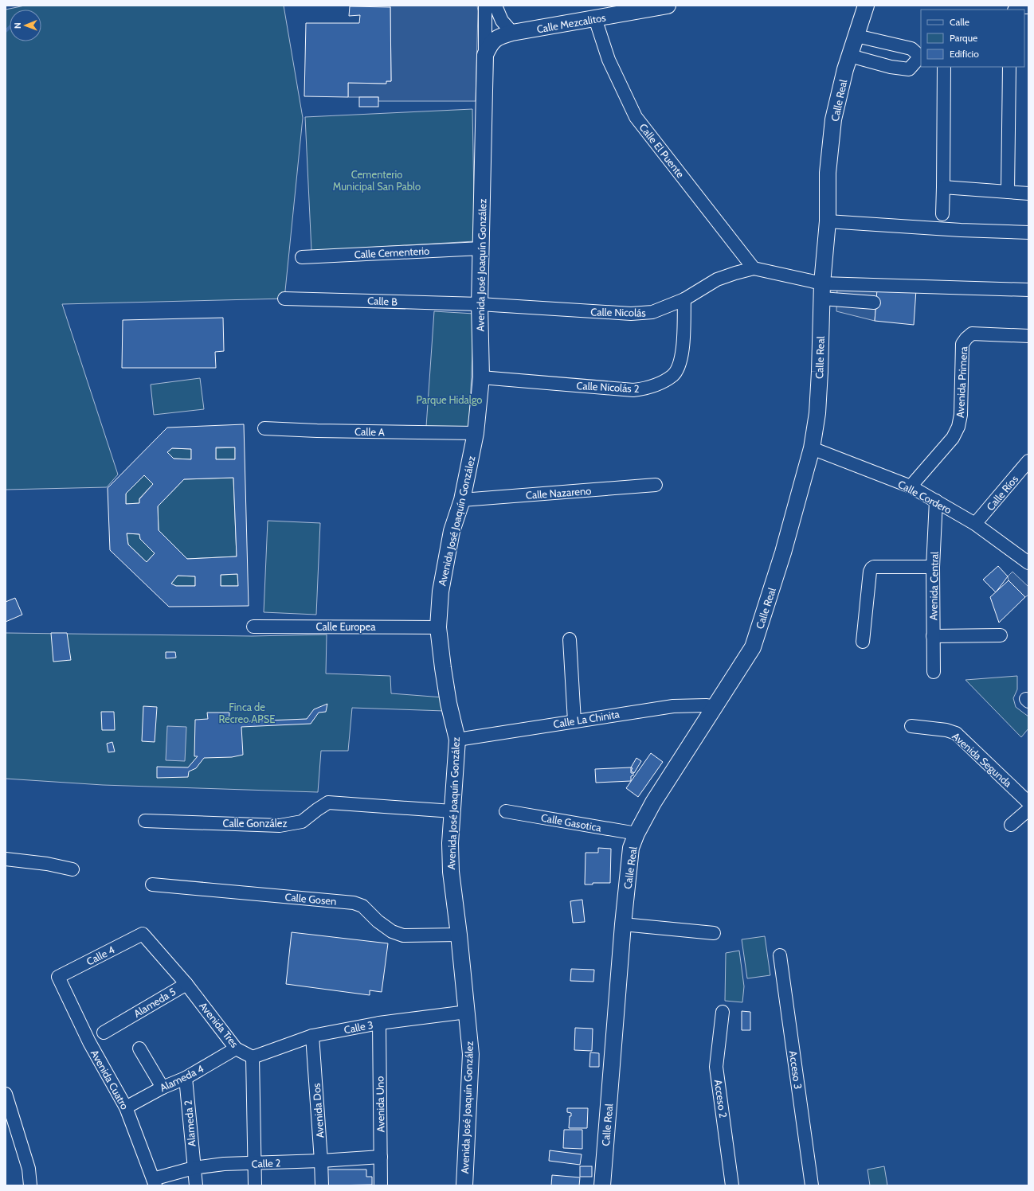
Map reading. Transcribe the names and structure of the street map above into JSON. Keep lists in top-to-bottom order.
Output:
{
  "streets": {
    "main road": ["Calle Mezcalitos", "Calle Real", "Avenida José Joaquín González"],
    "street": [
      "Calle El Puente",
      "Calle Cementerio",
      "Calle B",
      "Calle Nicolás",
      "Avenida Primera",
      "Calle Nicolás 2",
      "Calle A",
      "Calle Nazareno",
      "Calle Ríos",
      "Calle Cordero",
      "Avenida Central",
      "Calle Europea",
      "Calle La Chinita",
      "Avenida Segunda",
      "Calle Gasotica",
      "Calle González",
      "Calle Gosen",
      "Calle 4",
      "Alameda 5",
      "Avenida Tres",
      "Calle 3",
      "Acceso 3",
      "Alameda 4",
      "Avenida Cuatro",
      "Acceso 2",
      "Avenida Uno",
      "Avenida Dos",
      "Alameda 2",
      "Calle 2"
    ]
  },
  "crossings": [
    ["Calle Mezcalitos", "Calle El Puente"],
    ["Calle Mezcalitos", "Avenida José Joaquín González"],
    ["Calle Real", "Calle Nicolás"],
    ["Calle Real", "Calle Cordero"],
    ["Calle Real", "Calle La Chinita"],
    ["Calle Real", "Calle Gasotica"],
    ["Calle El Puente", "Calle Nicolás"],
    ["Calle Cementerio", "Avenida José Joaquín González"],
    ["Avenida José Joaquín González", "Calle B"],
    ["Avenida José Joaquín González", "Calle Nicolás"],
    ["Avenida José Joaquín González", "Calle Nicolás 2"],
    ["Avenida José Joaquín González", "Calle A"],
    ["Avenida José Joaquín González", "Calle Nazareno"],
    ["Avenida José Joaquín González", "Calle Europea"],
    ["Avenida José Joaquín González", "Calle La Chinita"],
    ["Avenida José Joaquín González", "Calle González"],
    ["Avenida José Joaquín González", "Calle Gosen"],
    ["Avenida José Joaquín González", "Calle 3"],
    ["Calle B", "Calle Nicolás"],
    ["Calle Nicolás", "Calle Nicolás 2"],
    ["Avenida Primera", "Calle Cordero"],
    ["Calle Ríos", "Calle Cordero"],
    ["Calle Cordero", "Avenida Central"],
    ["Calle 4", "Avenida Tres"],
    ["Calle 4", "Avenida Cuatro"],
    ["Alameda 5", "Avenida Tres"],
    ["Avenida Tres", "Calle 3"],
    ["Avenida Tres", "Alameda 4"],
    ["Calle 3", "Avenida Uno"],
    ["Calle 3", "Avenida Dos"],
    ["Alameda 4", "Avenida Cuatro"],
    ["Alameda 4", "Alameda 2"],
    ["Avenida Cuatro", "Calle 2"],
    ["Avenida Uno", "Calle 2"],
    ["Avenida Dos", "Calle 2"],
    ["Alameda 2", "Calle 2"]
  ],
  "parks": ["Cementerio Municipal San Pablo", "Parque Hidalgo", "Finca de Recreo APSE"],
  "legend": ["Calle", "Parque", "Edificio"],
  "north": "left"
}
